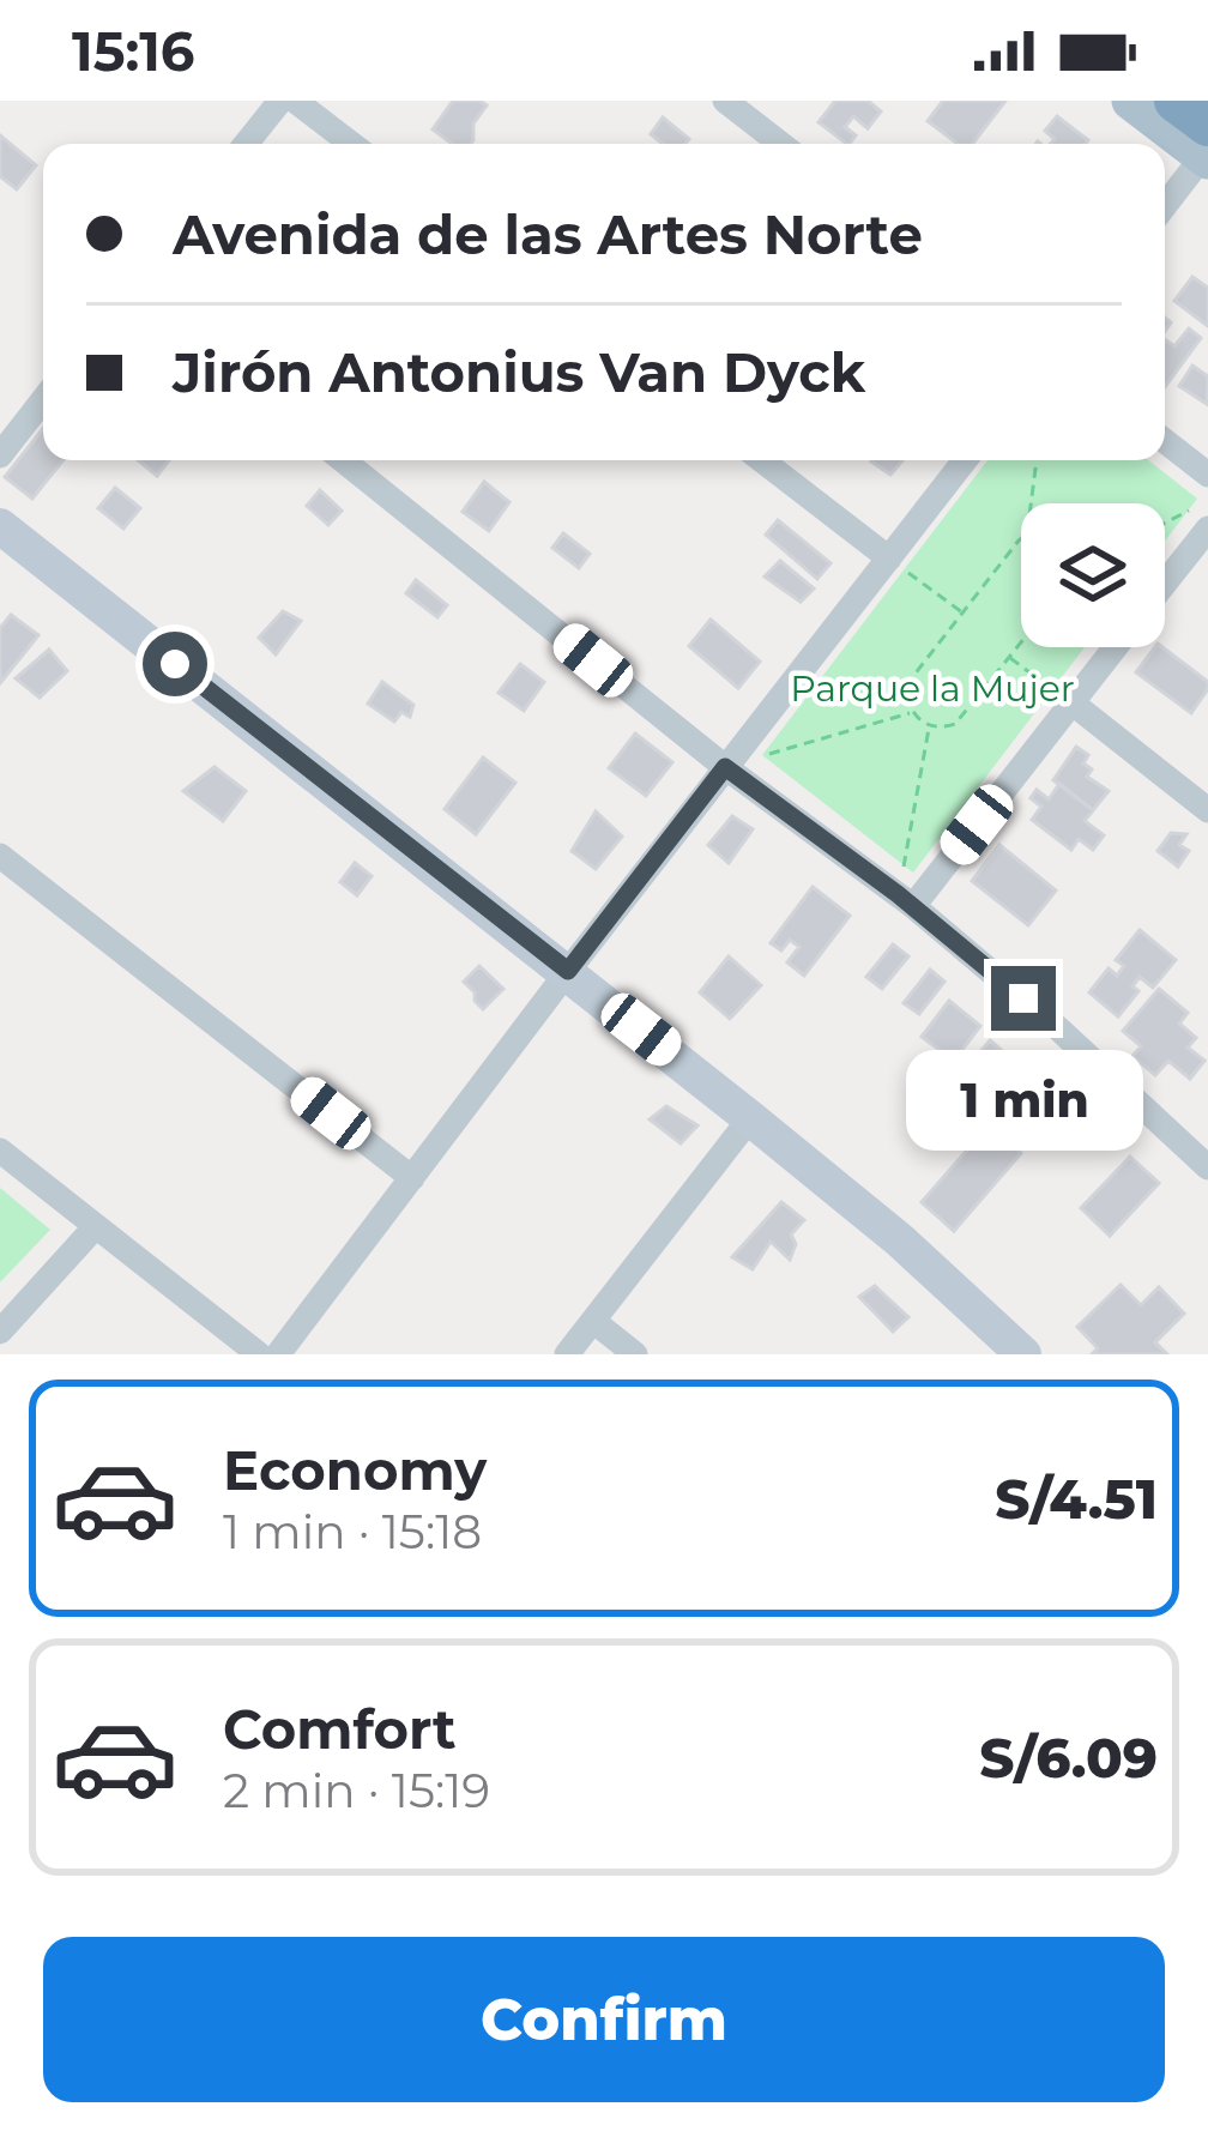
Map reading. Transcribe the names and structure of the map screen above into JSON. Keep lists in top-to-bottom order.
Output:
{
  "parks": ["Parque la Mujer"],
  "page": {
    "status": "15:16",
    "banner": ["Avenida de las Artes Norte", "Jirón Antonius Van Dyck"],
    "bubble": "1 min",
    "list": [
      {
        "name": "Economy",
        "note": "1 min · 15:18",
        "value": "S/4.51"
      },
      {
        "name": "Comfort",
        "note": "2 min · 15:19",
        "value": "S/6.09"
      }
    ],
    "buttons": "Confirm"
  }
}
